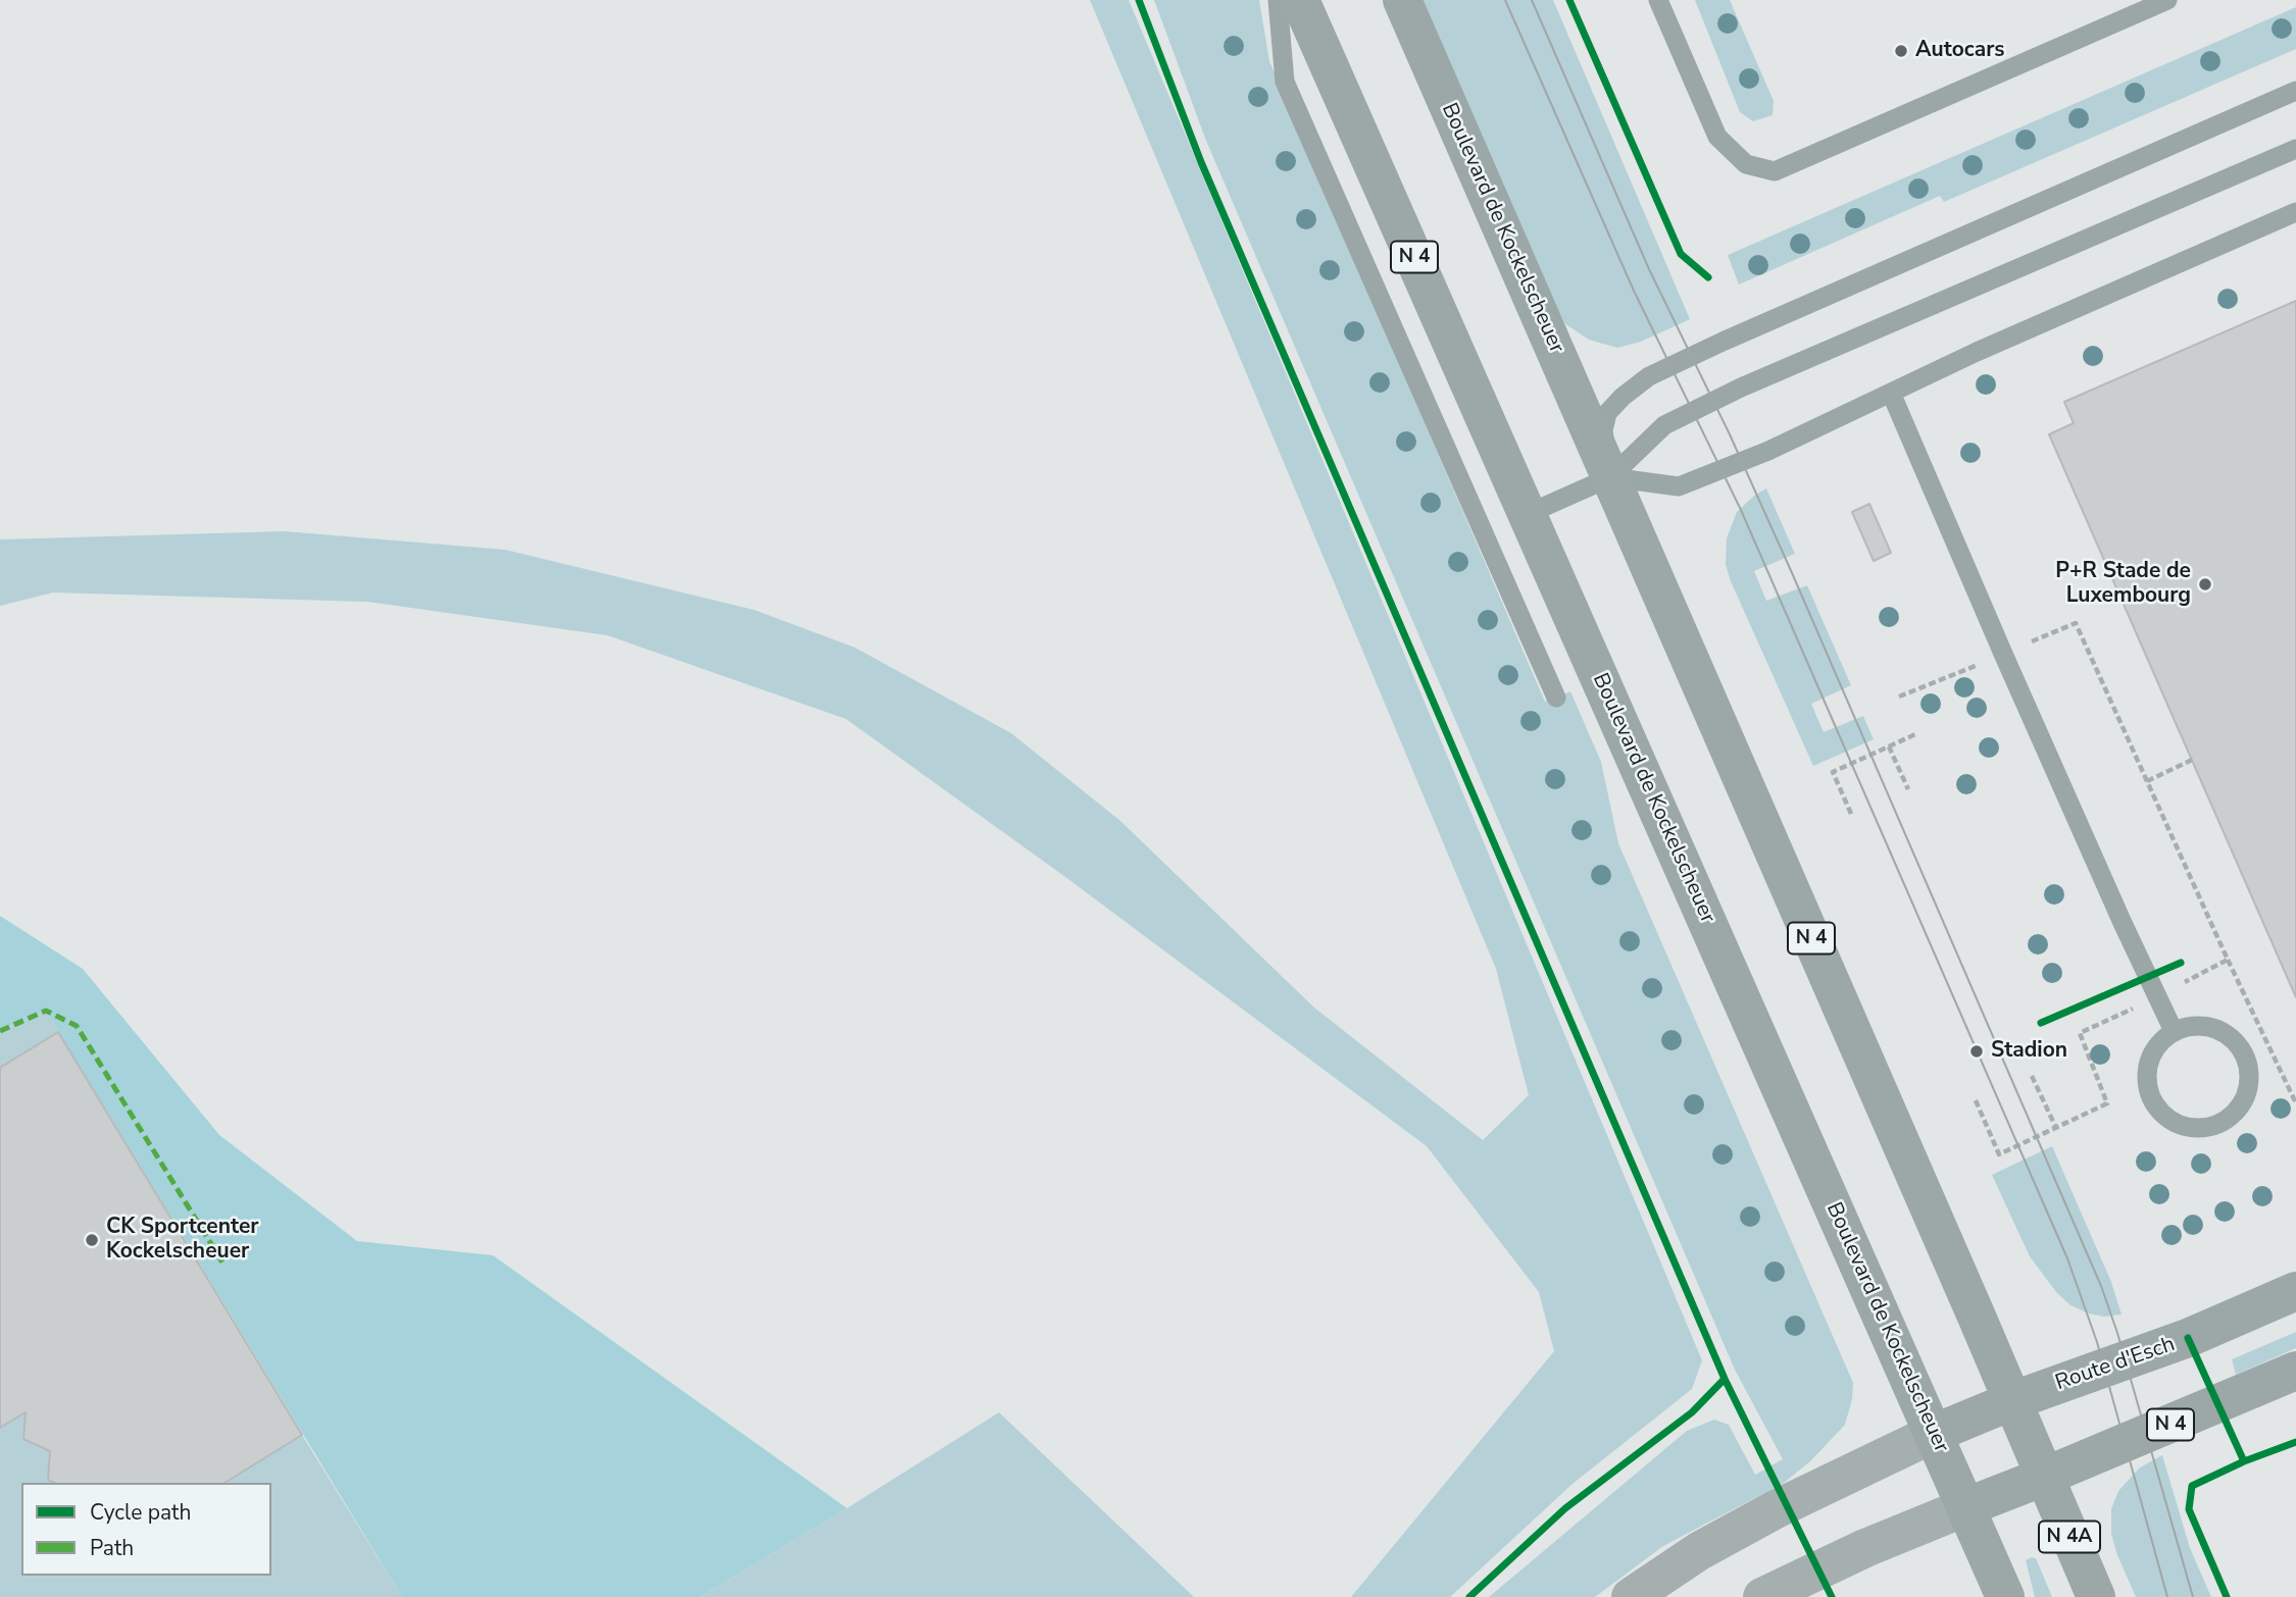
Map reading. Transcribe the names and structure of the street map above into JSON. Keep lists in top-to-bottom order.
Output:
{
  "streets": {
    "main road": [
      "Boulevard de Kockelscheuer",
      "N 4",
      "Route d'Esch",
      "N 4A"
    ]
  },
  "crossings": [
    ["Boulevard de Kockelscheuer", "N 4"],
    ["Boulevard de Kockelscheuer", "Route d'Esch"]
  ],
  "places": [
    "Autocars",
    "P+R Stade de Luxembourg",
    "Stadion",
    "CK Sportcenter Kockelscheuer"
  ],
  "legend": ["Cycle path", "Path"]
}
